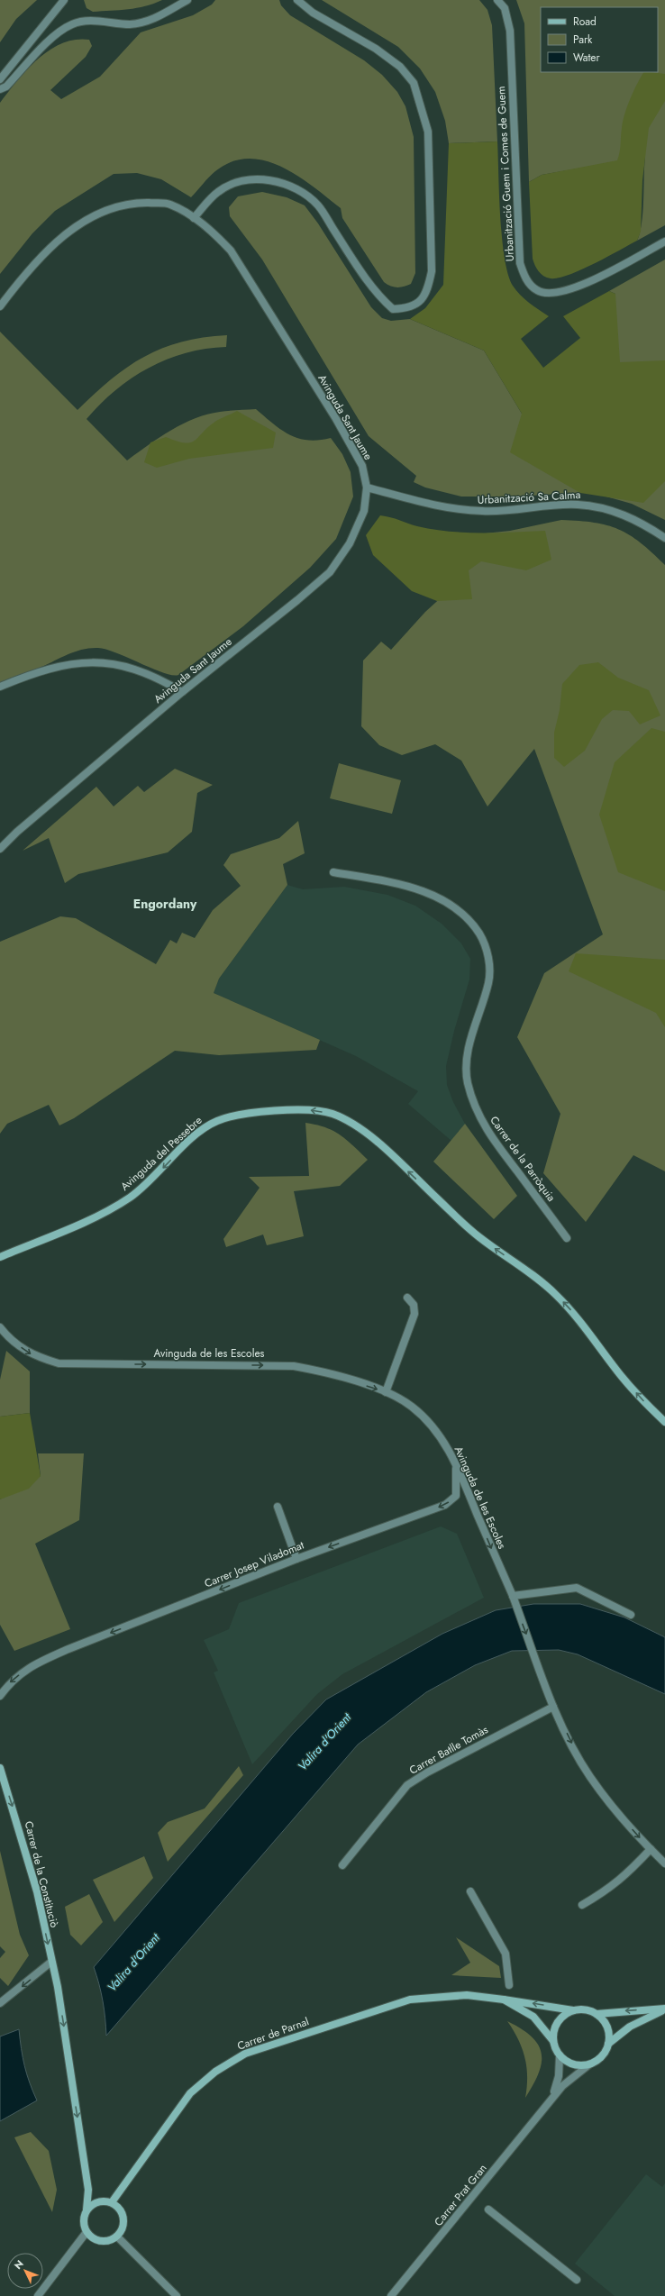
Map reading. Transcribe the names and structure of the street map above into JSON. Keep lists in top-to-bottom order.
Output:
{
  "streets": {
    "main road": ["Avinguda del Pessebre", "Carrer de la Constituciò", "Carrer de Parnal"],
    "street": [
      "Urbanització Guem i Comes de Guem",
      "Avinguda Sant Jaume",
      "Urbanització Sa Calma",
      "Carrer de la Parròquia",
      "Avinguda de les Escoles",
      "Carrer Josep Viladomat",
      "Carrer Batlle Tomàs",
      "Carrer Prat Gran"
    ]
  },
  "crossings": [
    ["Avinguda Sant Jaume", "Urbanització Sa Calma"],
    ["Avinguda de les Escoles", "Carrer Josep Viladomat"],
    ["Avinguda de les Escoles", "Carrer Batlle Tomàs"],
    ["Carrer de la Constituciò", "Carrer de Parnal"]
  ],
  "one_way": [
    "Avinguda del Pessebre",
    "Avinguda de les Escoles",
    "Carrer Josep Viladomat",
    "Carrer de la Constituciò"
  ],
  "districts": ["Engordany"],
  "water": ["Valira d'Orient"],
  "legend": ["Road", "Park", "Water"],
  "north": "top left"
}
